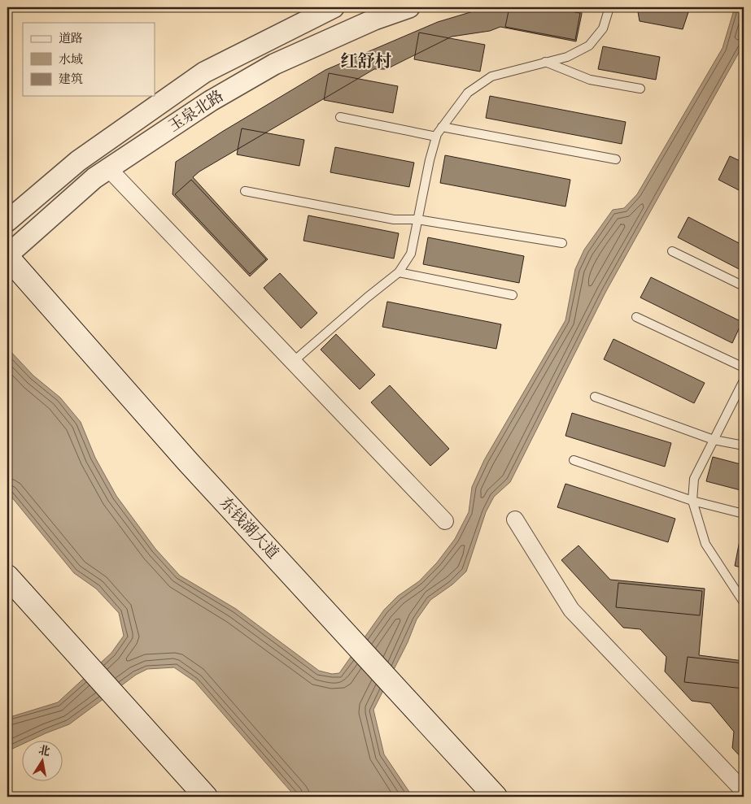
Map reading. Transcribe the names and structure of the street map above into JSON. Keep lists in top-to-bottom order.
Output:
{
  "streets": {
    "main road": ["东钱湖大道"],
    "street": ["玉泉北路"]
  },
  "crossings": [
    ["玉泉北路", "东钱湖大道"]
  ],
  "districts": ["红舒村"],
  "legend": ["道路", "水域", "建筑"],
  "north": "top"
}
